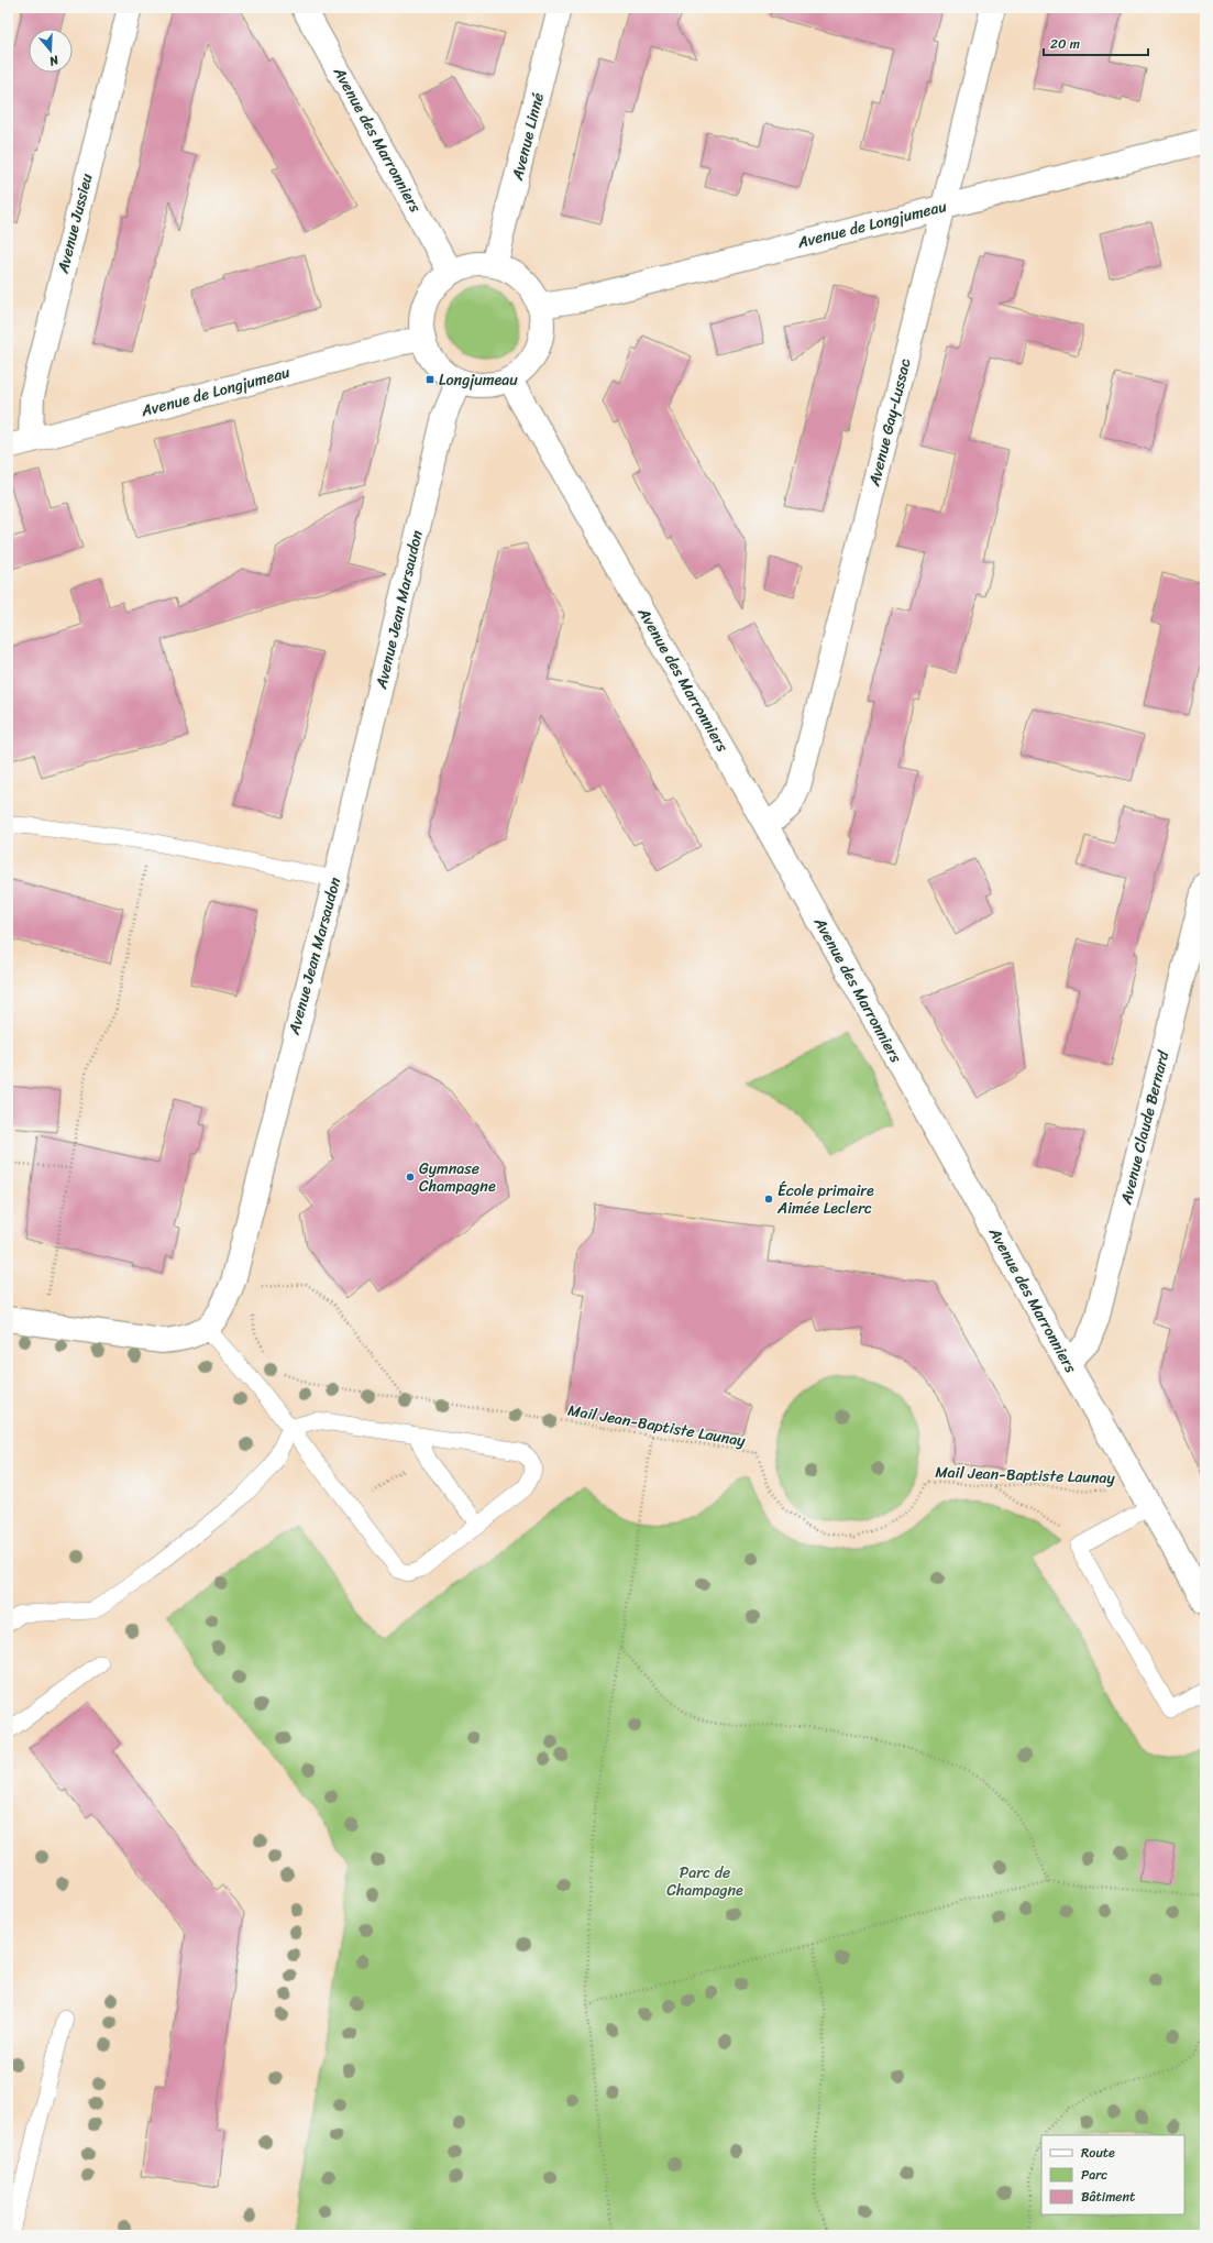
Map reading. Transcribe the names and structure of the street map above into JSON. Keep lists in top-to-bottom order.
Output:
{
  "streets": {
    "street": [
      "Avenue Linné",
      "Avenue des Marronniers",
      "Avenue Jussieu",
      "Avenue de Longjumeau",
      "Avenue Gay-Lussac",
      "Avenue Jean Marsaudon",
      "Avenue Claude Bernard"
    ],
    "path": ["Mail Jean-Baptiste Launay"]
  },
  "crossings": [
    ["Avenue Linné", "Avenue des Marronniers"],
    ["Avenue Linné", "Avenue de Longjumeau"],
    ["Avenue Linné", "Avenue Jean Marsaudon"],
    ["Avenue des Marronniers", "Avenue de Longjumeau"],
    ["Avenue des Marronniers", "Avenue Gay-Lussac"],
    ["Avenue des Marronniers", "Avenue Jean Marsaudon"],
    ["Avenue des Marronniers", "Avenue Claude Bernard"],
    ["Avenue des Marronniers", "Mail Jean-Baptiste Launay"],
    ["Avenue Jussieu", "Avenue de Longjumeau"],
    ["Avenue de Longjumeau", "Avenue Gay-Lussac"],
    ["Avenue de Longjumeau", "Avenue Jean Marsaudon"]
  ],
  "parks": ["Parc de Champagne"],
  "places": {
    "transit": ["Longjumeau"],
    "other": ["Gymnase Champagne", "École primaire Aimée Leclerc"]
  },
  "legend": ["Route", "Parc", "Bâtiment"],
  "scale_bar": "20 m",
  "north": "bottom"
}
